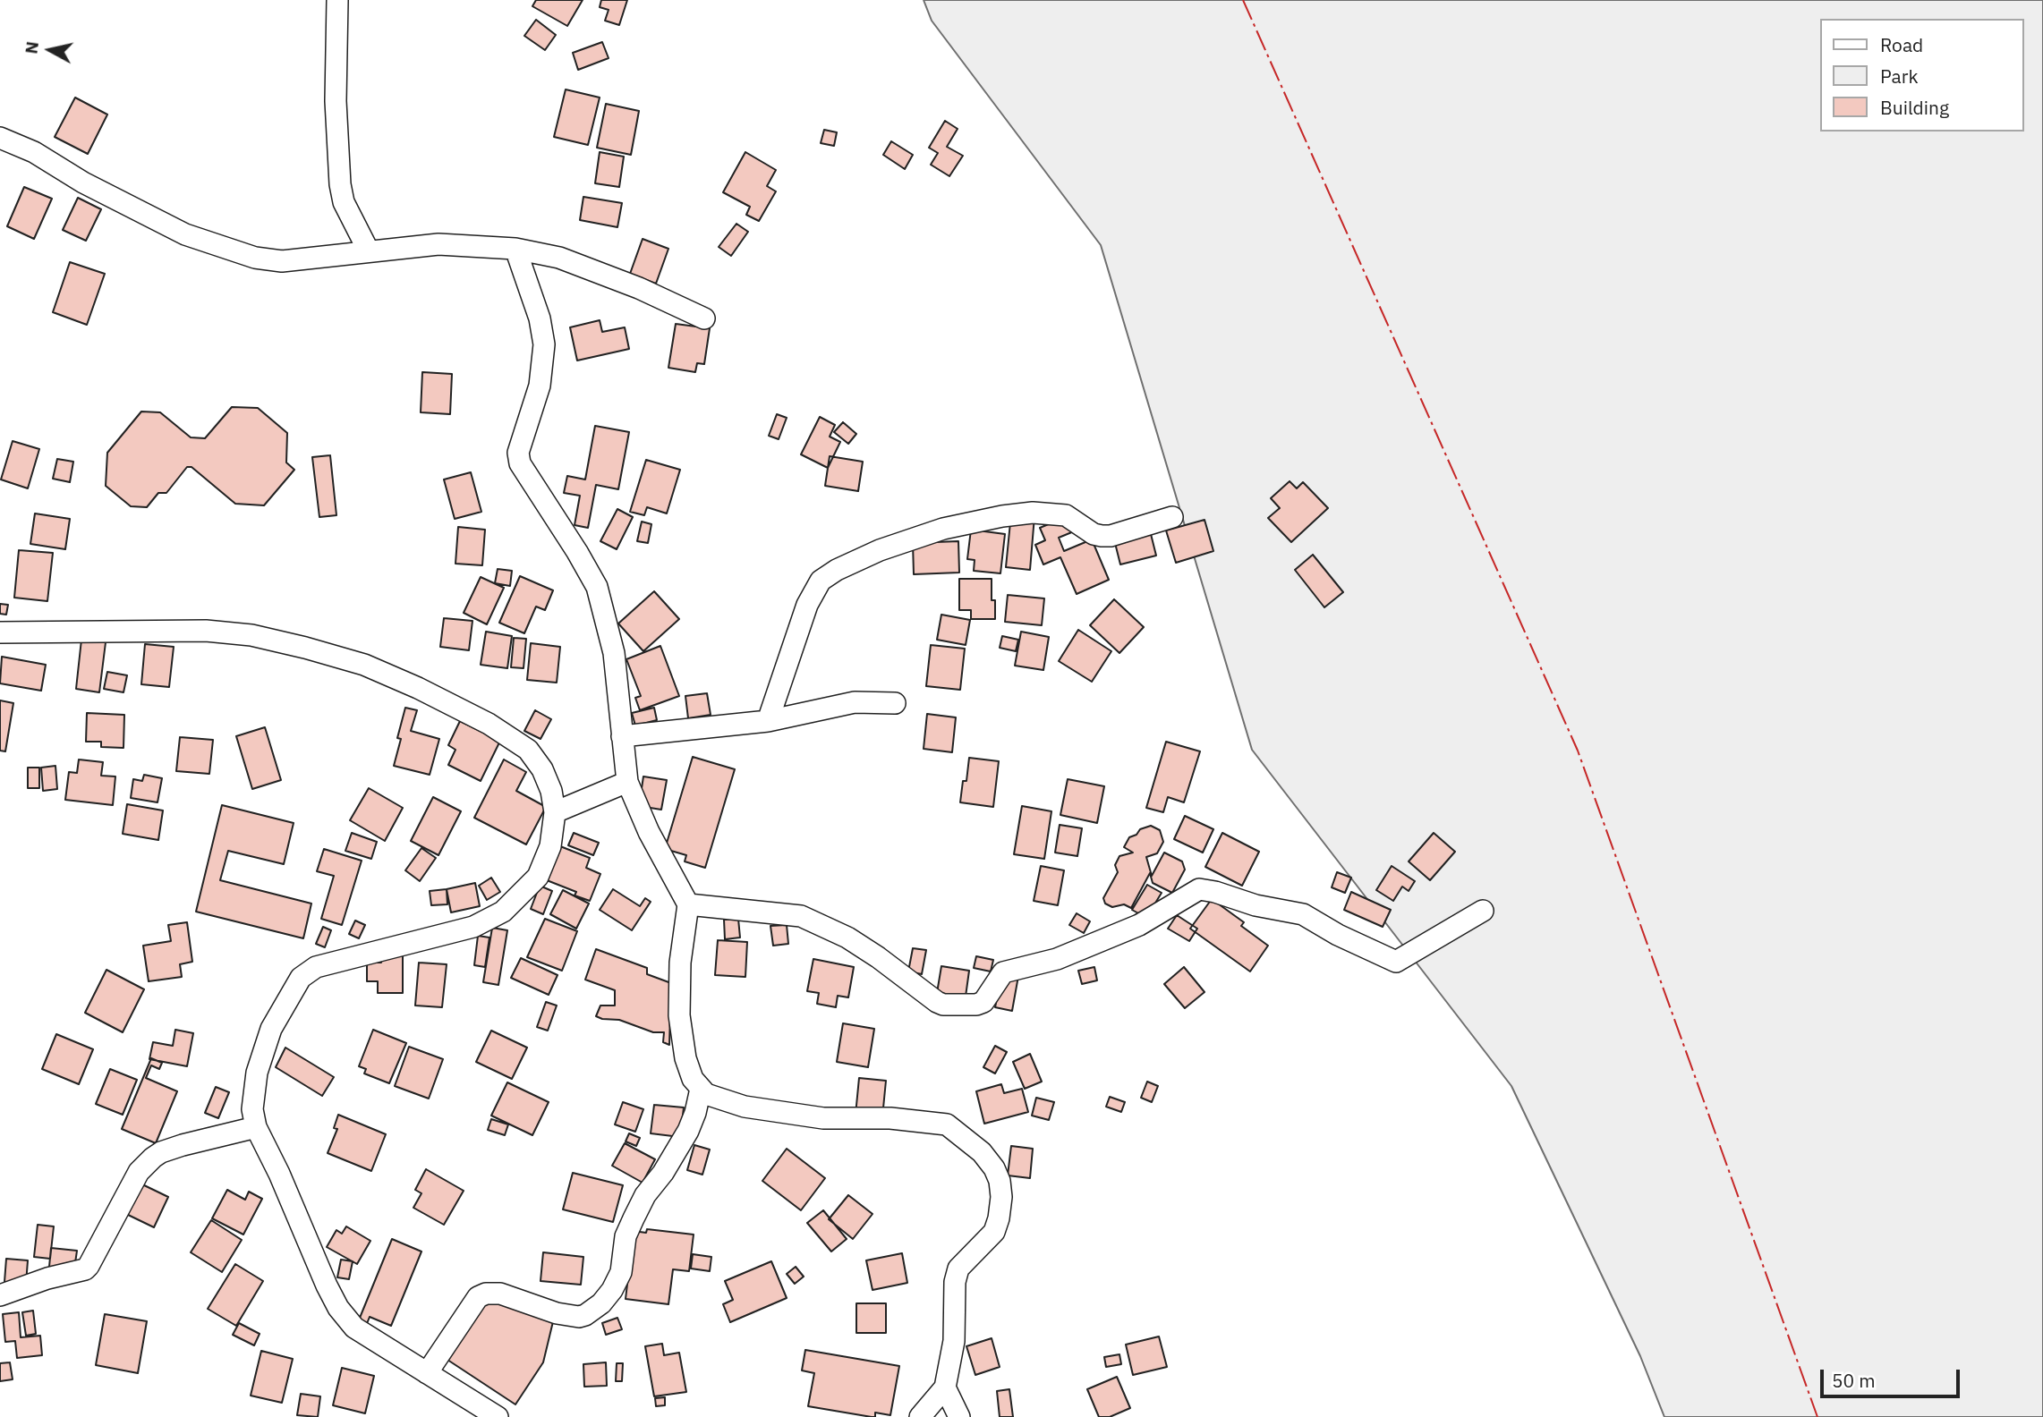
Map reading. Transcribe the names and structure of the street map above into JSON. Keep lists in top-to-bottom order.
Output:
{
  "legend": ["Road", "Park", "Building"],
  "scale_bar": "50 m",
  "north": "left"
}
